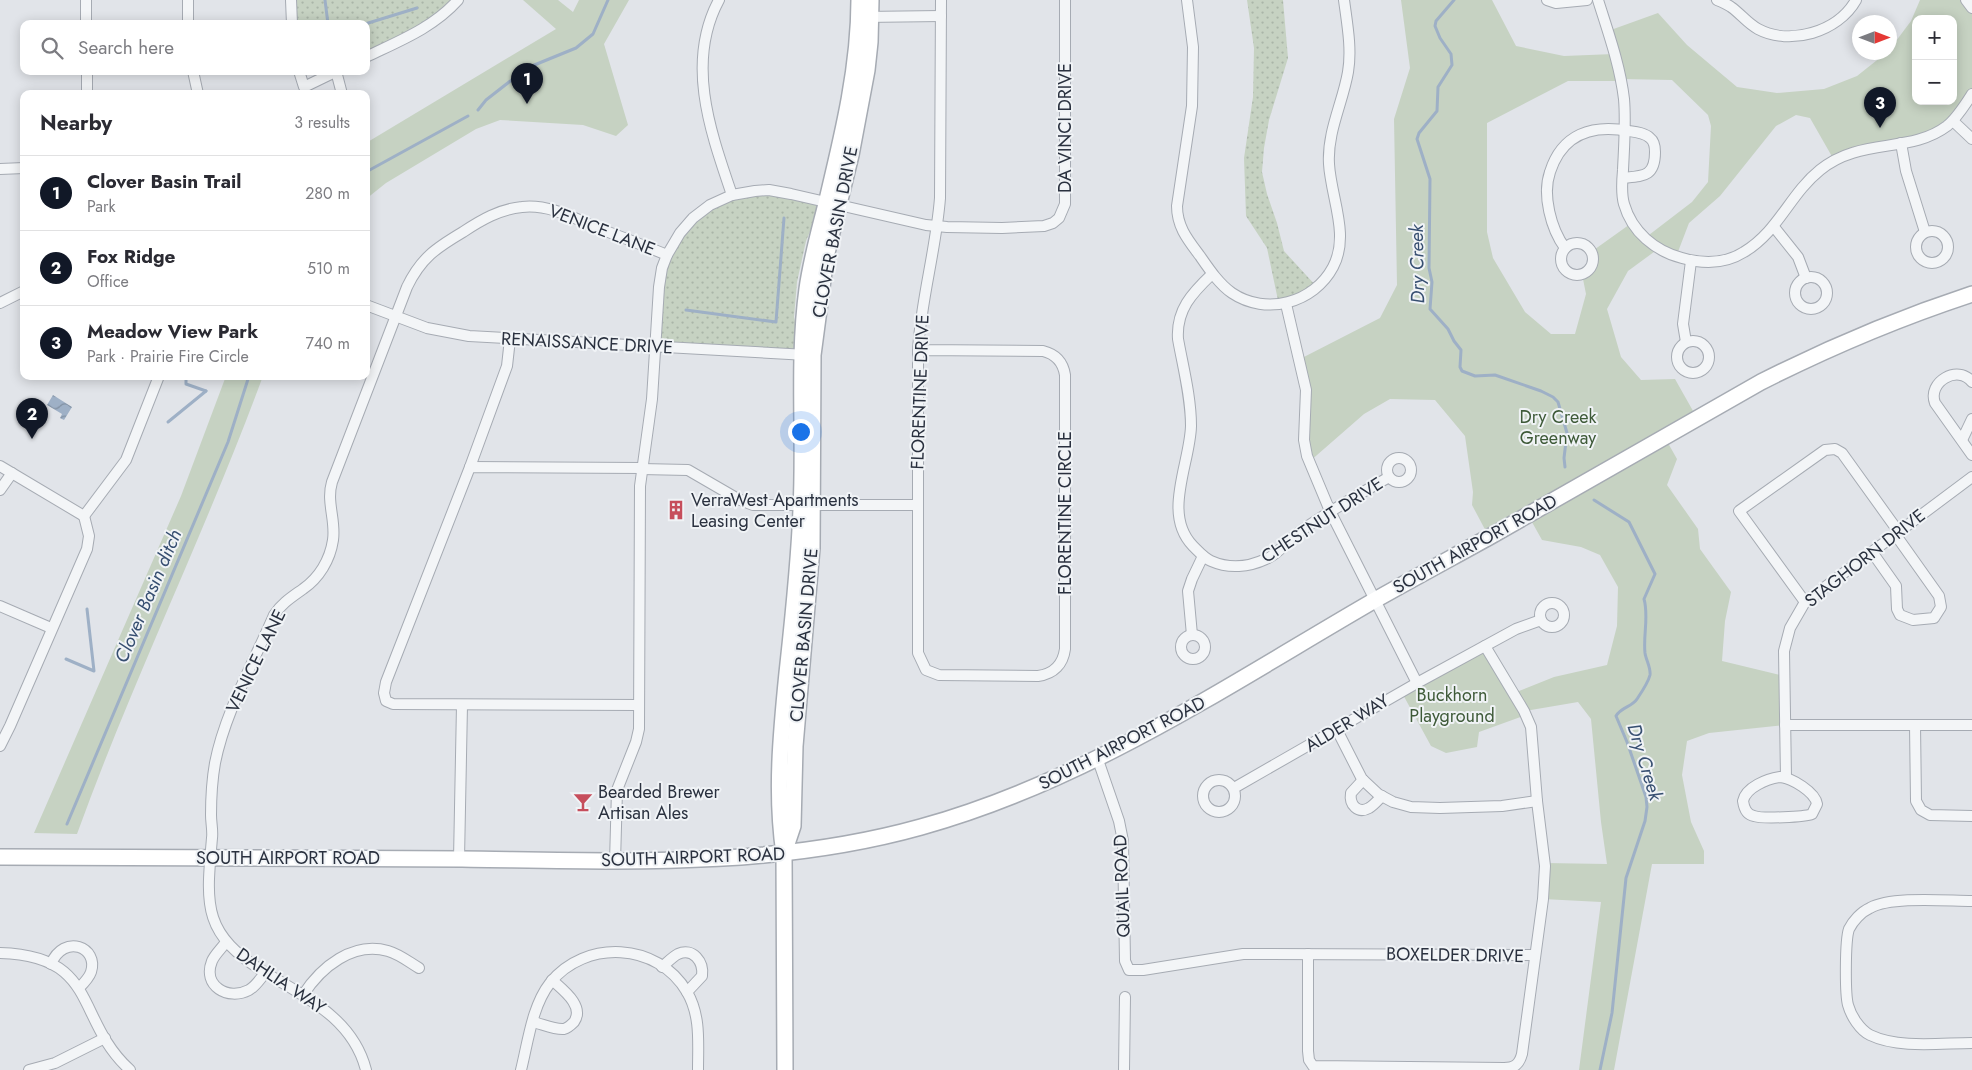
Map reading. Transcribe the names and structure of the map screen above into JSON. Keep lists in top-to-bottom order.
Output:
{
  "streets": {
    "main road": ["CLOVER BASIN DRIVE", "SOUTH AIRPORT ROAD"],
    "street": [
      "DA VINCI DRIVE",
      "VENICE LANE",
      "RENAISSANCE DRIVE",
      "FLORENTINE DRIVE",
      "FLORENTINE CIRCLE",
      "CHESTNUT DRIVE",
      "STAGHORN DRIVE",
      "ALDER WAY",
      "QUAIL ROAD",
      "BOXELDER DRIVE",
      "DAHLIA WAY"
    ]
  },
  "crossings": [
    ["DA VINCI DRIVE", "VENICE LANE"],
    ["DA VINCI DRIVE", "CLOVER BASIN DRIVE"],
    ["DA VINCI DRIVE", "RENAISSANCE DRIVE"],
    ["DA VINCI DRIVE", "FLORENTINE DRIVE"],
    ["DA VINCI DRIVE", "SOUTH AIRPORT ROAD"],
    ["VENICE LANE", "RENAISSANCE DRIVE"],
    ["VENICE LANE", "SOUTH AIRPORT ROAD"],
    ["VENICE LANE", "DAHLIA WAY"],
    ["CLOVER BASIN DRIVE", "RENAISSANCE DRIVE"],
    ["CLOVER BASIN DRIVE", "SOUTH AIRPORT ROAD"],
    ["FLORENTINE DRIVE", "FLORENTINE CIRCLE"],
    ["SOUTH AIRPORT ROAD", "QUAIL ROAD"],
    ["SOUTH AIRPORT ROAD", "DAHLIA WAY"],
    ["ALDER WAY", "BOXELDER DRIVE"],
    ["QUAIL ROAD", "BOXELDER DRIVE"]
  ],
  "water": ["Dry Creek", "Clover Basin ditch"],
  "parks": ["Dry Creek Greenway", "Buckhorn Playground"],
  "places": {
    "building": ["VerraWest Apartments Leasing Center"],
    "bar": ["Bearded Brewer Artisan Ales"]
  },
  "north": "right",
  "page": {
    "map_buttons": ["+", "−"],
    "search": "Search here",
    "pins": ["1", "3", "2"],
    "heading": ["Nearby", "3 results"],
    "list": [
      {
        "mark": "1",
        "name": "Clover Basin Trail",
        "note": "Park",
        "value": "280 m"
      },
      {
        "mark": "2",
        "name": "Fox Ridge",
        "note": "Office",
        "value": "510 m"
      },
      {
        "mark": "3",
        "name": "Meadow View Park",
        "note": "Park · Prairie Fire Circle",
        "value": "740 m"
      }
    ]
  }
}
